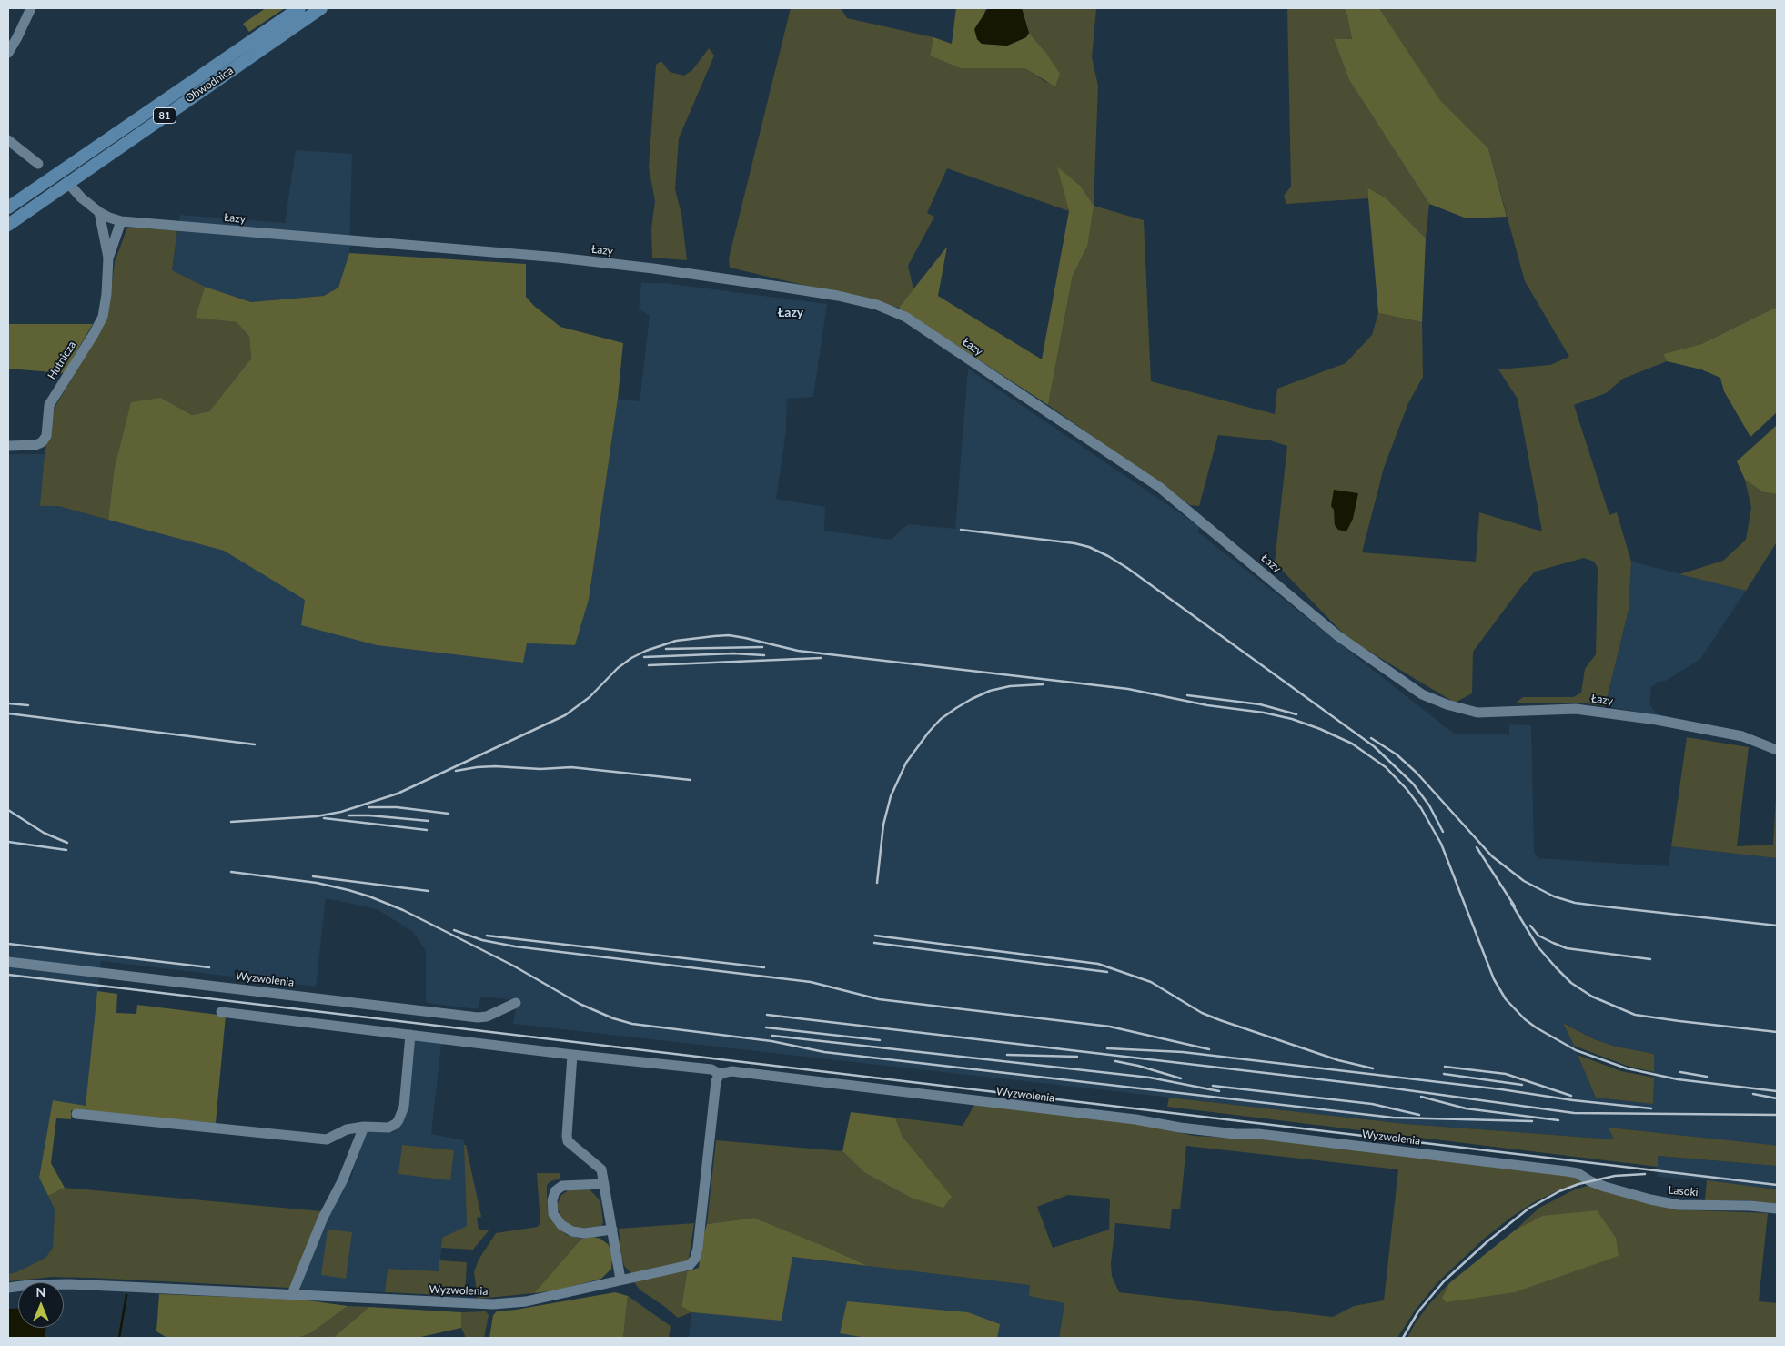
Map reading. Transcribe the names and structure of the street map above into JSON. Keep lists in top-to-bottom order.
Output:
{
  "streets": {
    "main road": ["Obwodnica", "81"],
    "street": [
      "Łazy",
      "Hutnicza",
      "Wyzwolenia",
      "Lasoki"
    ]
  },
  "crossings": [
    ["Obwodnica", "Łazy"],
    ["Wyzwolenia", "Lasoki"]
  ],
  "districts": ["Łazy"],
  "north": "top"
}
